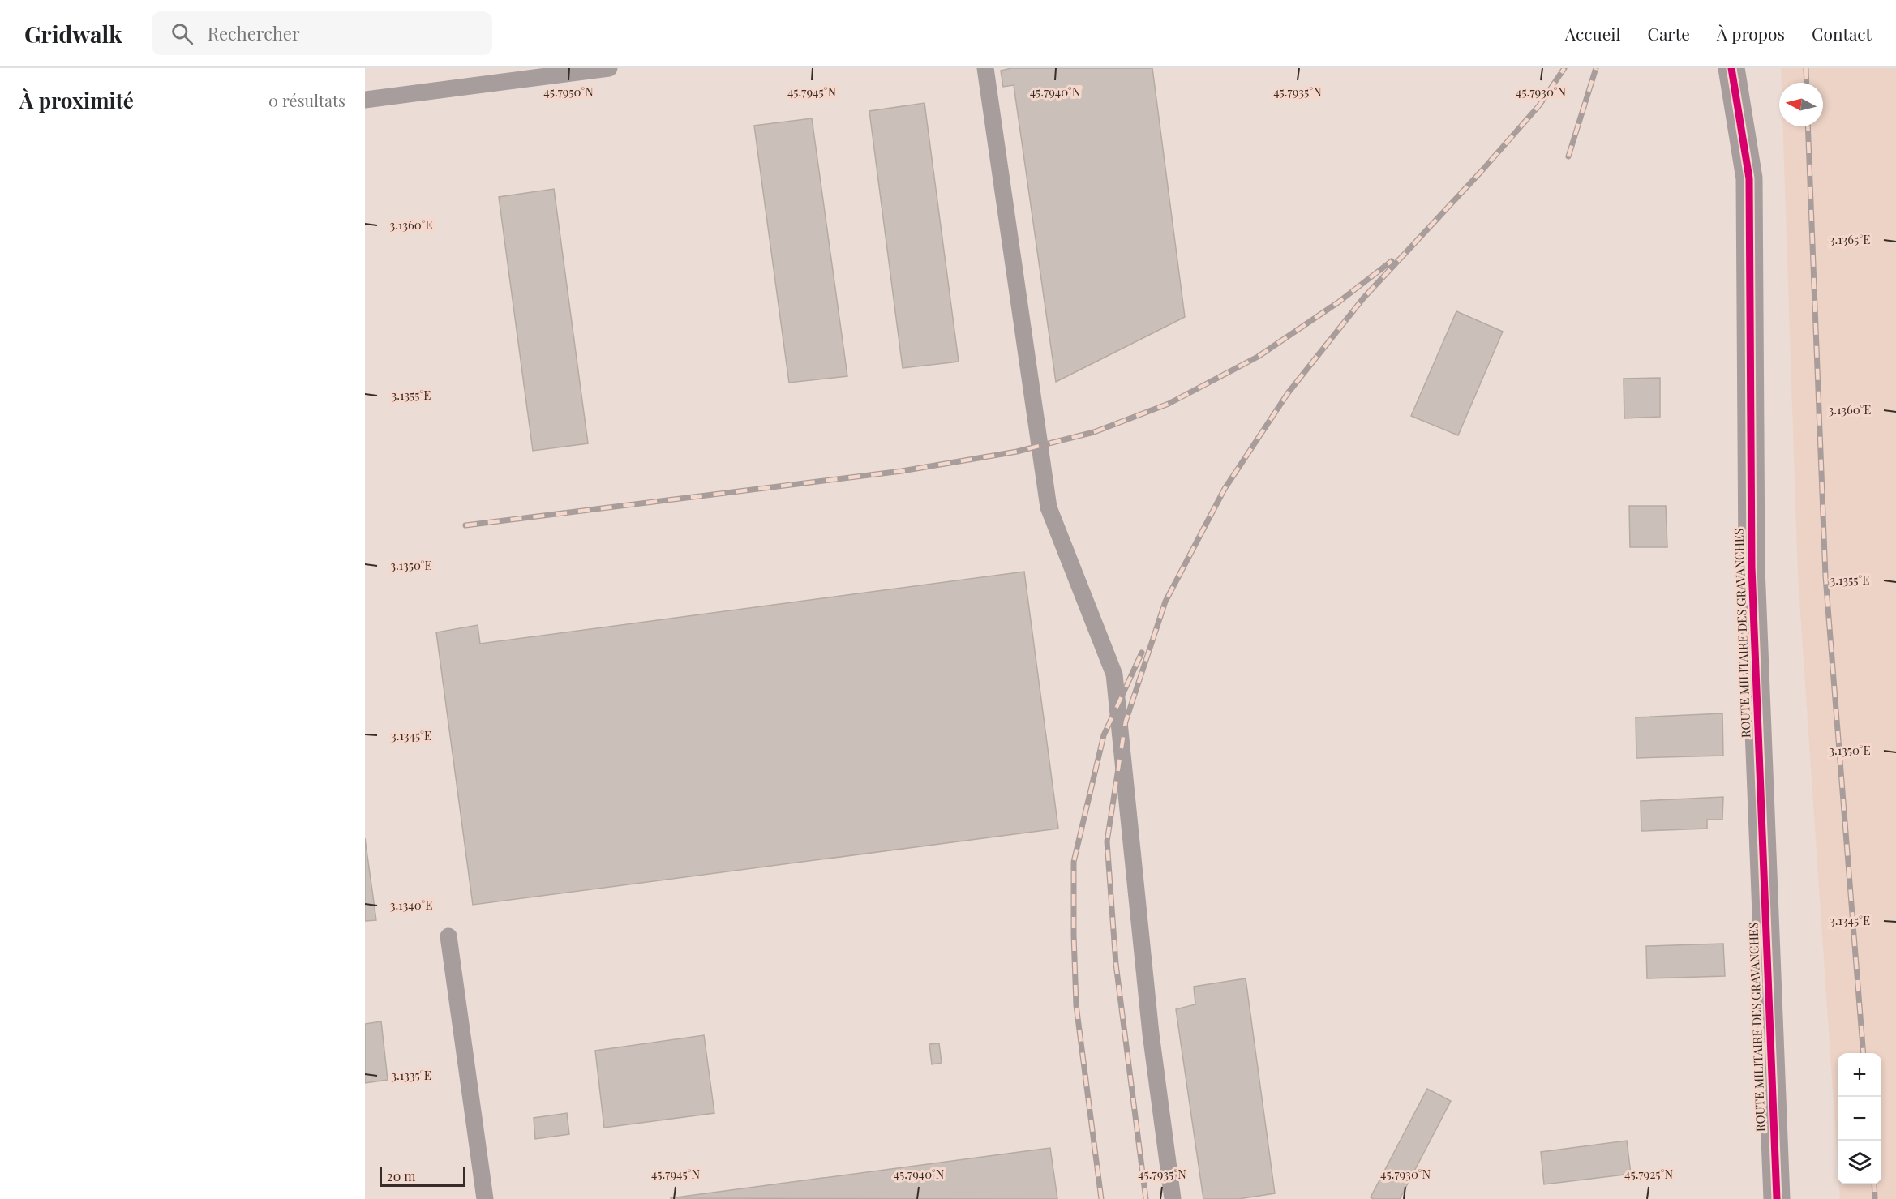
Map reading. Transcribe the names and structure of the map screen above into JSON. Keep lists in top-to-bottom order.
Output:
{
  "streets": {
    "street": ["ROUTE MILITAIRE DES GRAVANCHES"]
  },
  "scale_bar": "20 m",
  "north": "left",
  "page": {
    "header": "Gridwalk",
    "search": "Rechercher",
    "nav": [
      "Accueil",
      "Carte",
      "À propos",
      "Contact"
    ],
    "heading": ["À proximité", "0 résultats"],
    "map_buttons": ["+", "−"],
    "scale": "20 m"
  },
  "coordinates": [
    "45.7950°N",
    "45.7945°N",
    "45.7940°N",
    "45.7935°N",
    "45.7930°N",
    "3.1360°E",
    "3.1365°E",
    "3.1355°E",
    "3.1350°E",
    "3.1345°E",
    "3.1340°E",
    "3.1335°E",
    "45.7925°N"
  ]
}
